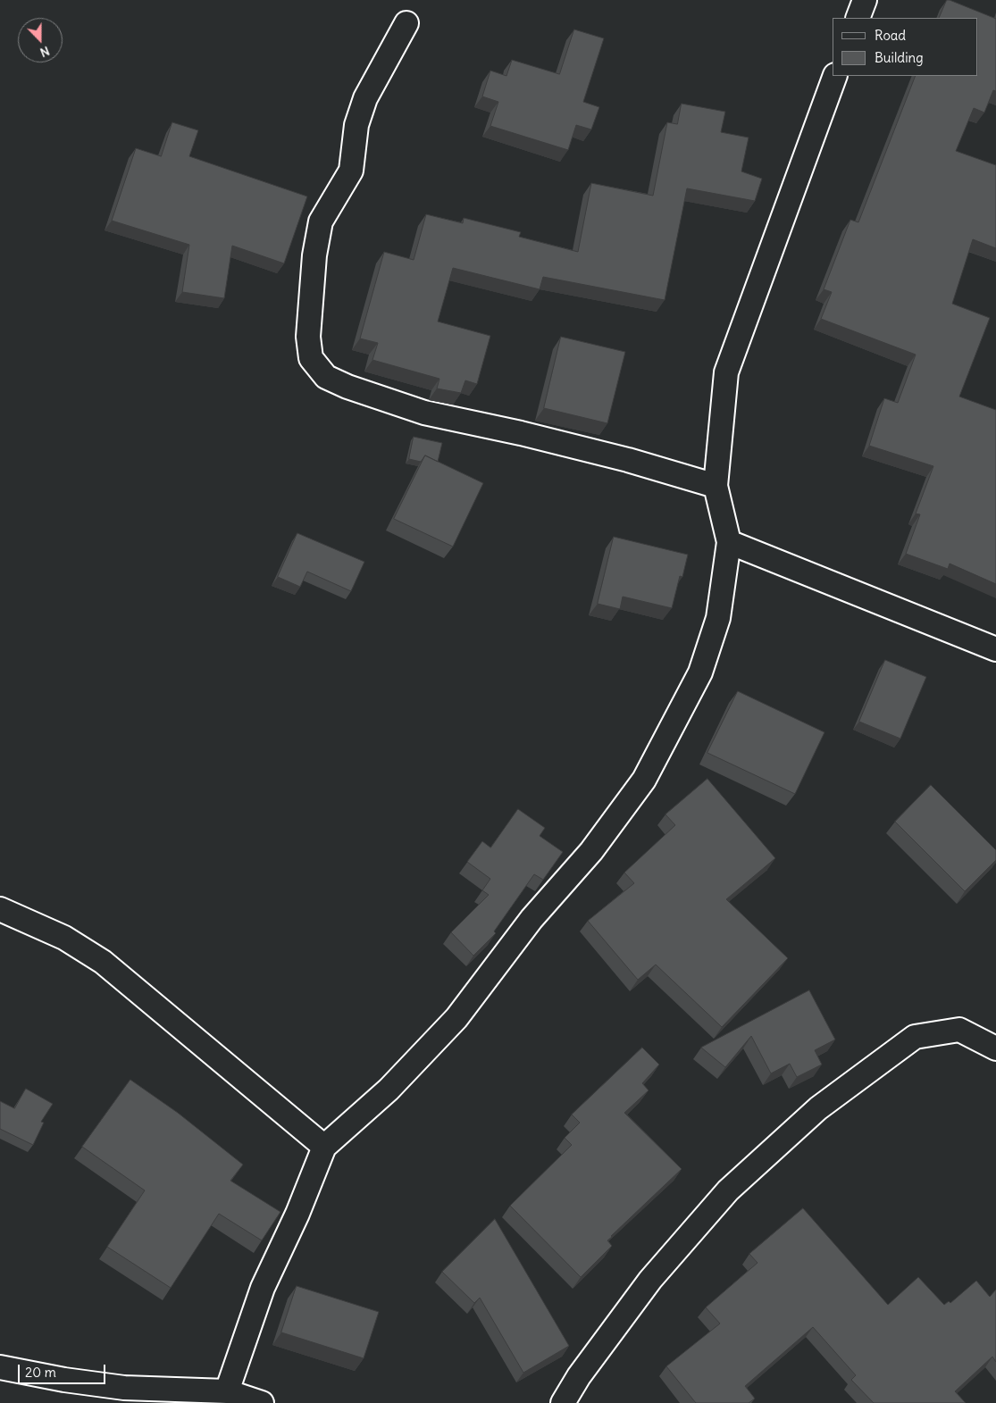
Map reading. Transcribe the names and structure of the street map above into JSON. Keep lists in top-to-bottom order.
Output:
{
  "legend": ["Road", "Building"],
  "scale_bar": "20 m",
  "north": "bottom"
}
